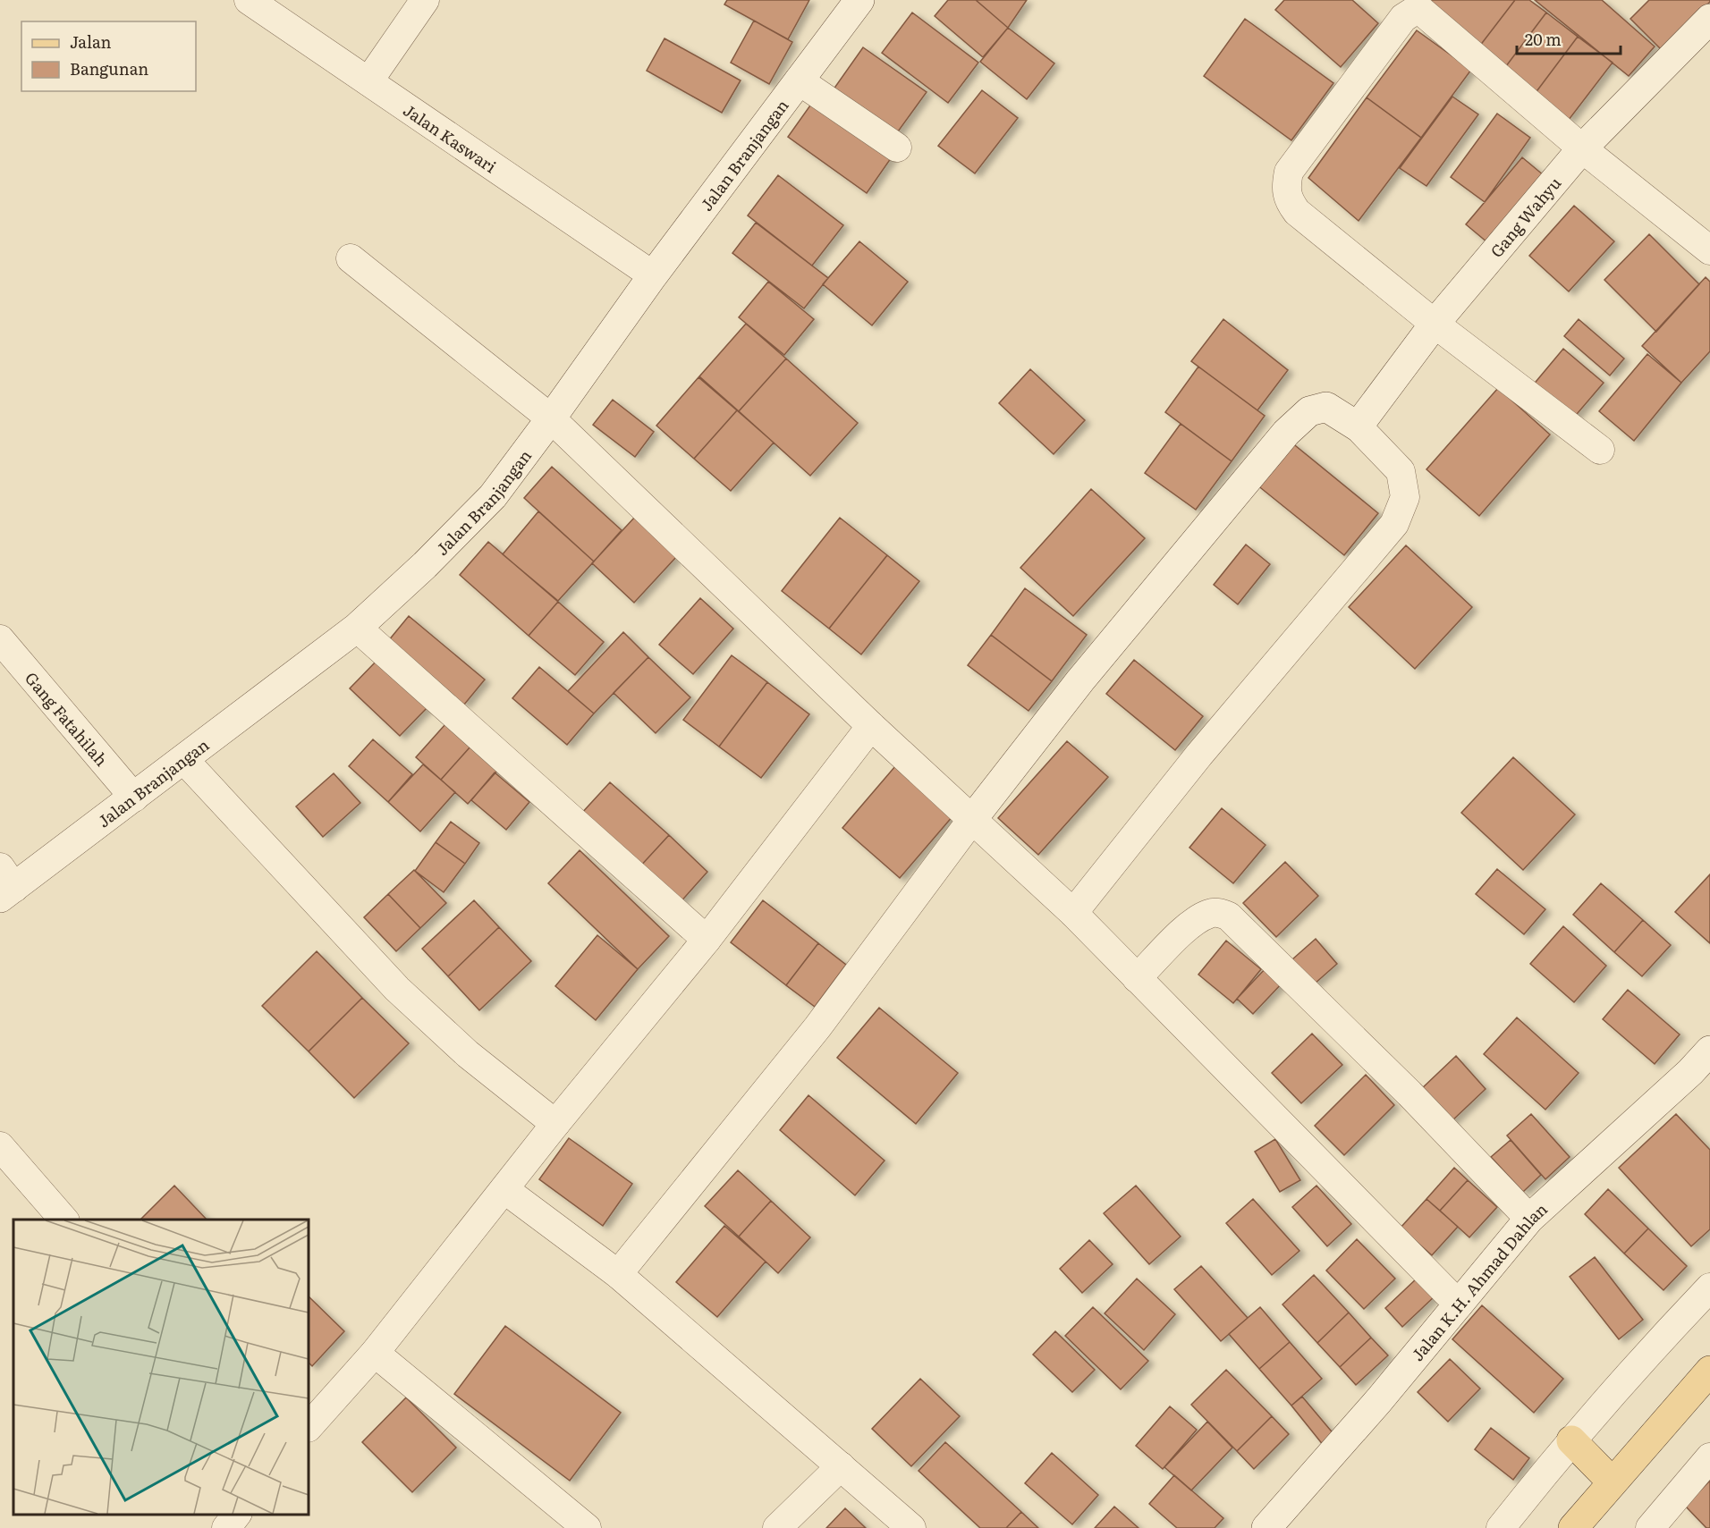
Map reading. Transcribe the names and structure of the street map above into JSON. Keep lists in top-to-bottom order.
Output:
{
  "streets": {
    "street": [
      "Jalan Kaswari",
      "Jalan Branjangan",
      "Gang Wahyu",
      "Gang Fatahilah",
      "Jalan K.H. Ahmad Dahlan"
    ]
  },
  "crossings": [
    ["Jalan Kaswari", "Jalan Branjangan"],
    ["Jalan Branjangan", "Gang Fatahilah"]
  ],
  "legend": ["Jalan", "Bangunan"],
  "scale_bar": "20 m"
}
